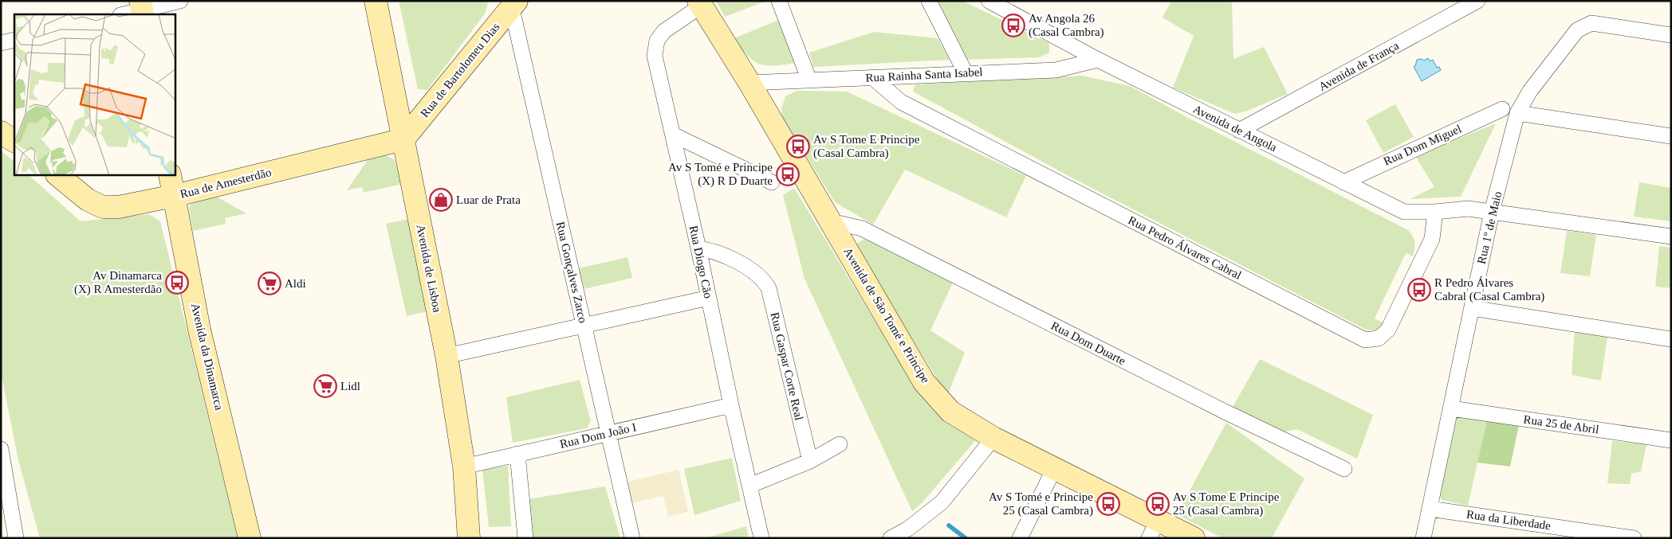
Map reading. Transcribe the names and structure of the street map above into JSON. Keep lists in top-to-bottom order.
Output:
{
  "streets": {
    "street": [
      "Avenida de França",
      "Rua de Bartolomeu Dias",
      "Rua Rainha Santa Isabel",
      "Avenida de Angola",
      "Rua Dom Miguel",
      "Rua de Amesterdão",
      "Rua 1º de Maio",
      "Rua Pedro Álvares Cabral",
      "Rua Diogo Cão",
      "Avenida de Lisboa",
      "Rua Gonçalves Zarco",
      "Avenida de São Tomé e Príncipe",
      "Rua Dom Duarte",
      "Avenida da Dinamarca",
      "Rua Gaspar Corte Real",
      "Rua 25 de Abril",
      "Rua Dom João I",
      "Rua da Liberdade"
    ]
  },
  "crossings": [
    ["Avenida de França", "Avenida de Angola"],
    ["Rua de Bartolomeu Dias", "Rua de Amesterdão"],
    ["Rua de Bartolomeu Dias", "Avenida de Lisboa"],
    ["Rua de Bartolomeu Dias", "Rua Gonçalves Zarco"],
    ["Rua Rainha Santa Isabel", "Avenida de Angola"],
    ["Rua Rainha Santa Isabel", "Rua Pedro Álvares Cabral"],
    ["Rua Rainha Santa Isabel", "Avenida de São Tomé e Príncipe"],
    ["Avenida de Angola", "Rua Dom Miguel"],
    ["Avenida de Angola", "Rua 1º de Maio"],
    ["Avenida de Angola", "Rua Pedro Álvares Cabral"],
    ["Rua de Amesterdão", "Avenida de Lisboa"],
    ["Rua de Amesterdão", "Avenida da Dinamarca"],
    ["Rua 1º de Maio", "Rua 25 de Abril"],
    ["Rua 1º de Maio", "Rua da Liberdade"],
    ["Rua Diogo Cão", "Avenida de São Tomé e Príncipe"],
    ["Rua Diogo Cão", "Rua Gaspar Corte Real"],
    ["Rua Diogo Cão", "Rua Dom João I"],
    ["Avenida de Lisboa", "Rua Dom João I"],
    ["Rua Gonçalves Zarco", "Rua Dom João I"],
    ["Avenida de São Tomé e Príncipe", "Rua Dom Duarte"]
  ],
  "places": {
    "bus stop": [
      "Av Angola 26 (Casal Cambra)",
      "Av S Tome E Principe (Casal Cambra)",
      "Av S Tomé e Principe (X) R D Duarte",
      "Av Dinamarca (X) R Amesterdão",
      "R Pedro Álvares Cabral (Casal Cambra)",
      "Av S Tomé e Principe 25 (Casal Cambra)",
      "Av S Tome E Principe 25 (Casal Cambra)"
    ],
    "shop": ["Luar de Prata"],
    "supermarket": ["Aldi", "Lidl"]
  }
}
